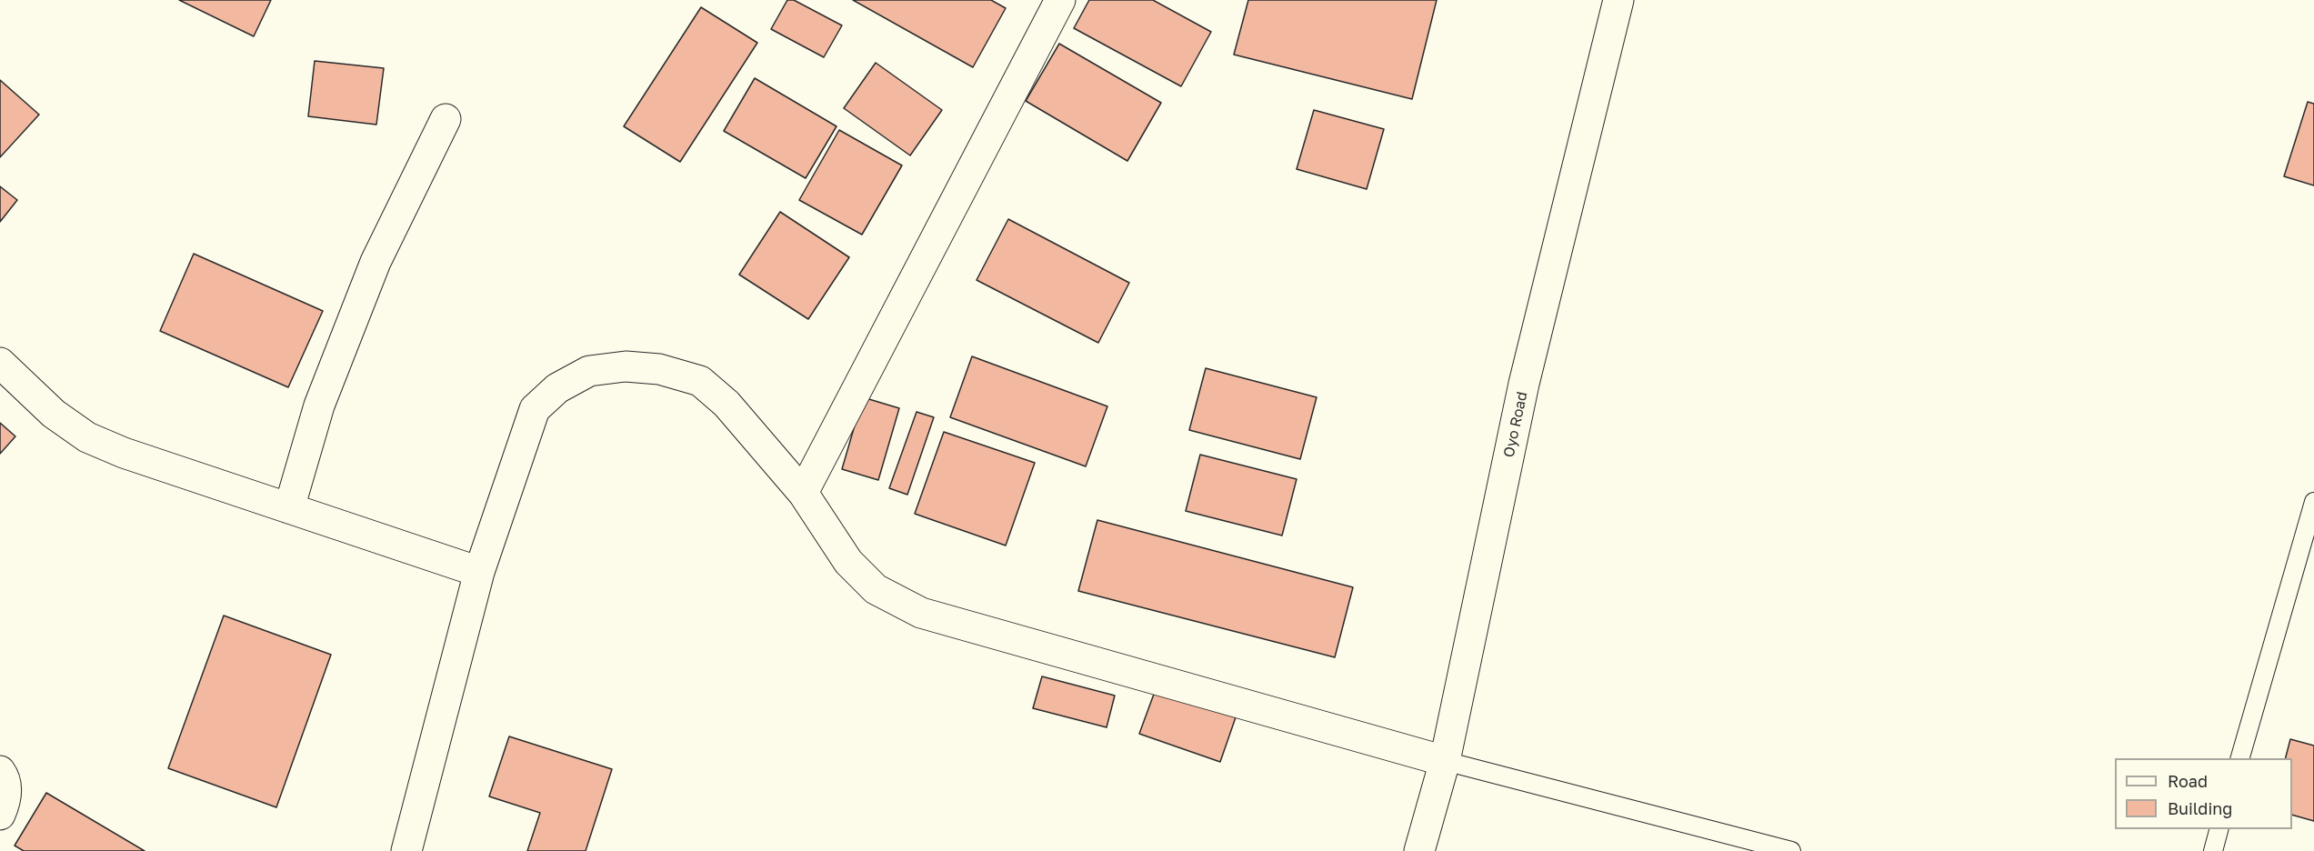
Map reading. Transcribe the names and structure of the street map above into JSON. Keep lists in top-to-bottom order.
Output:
{
  "streets": {
    "main road": ["Oyo Road"]
  },
  "legend": ["Road", "Building"]
}
